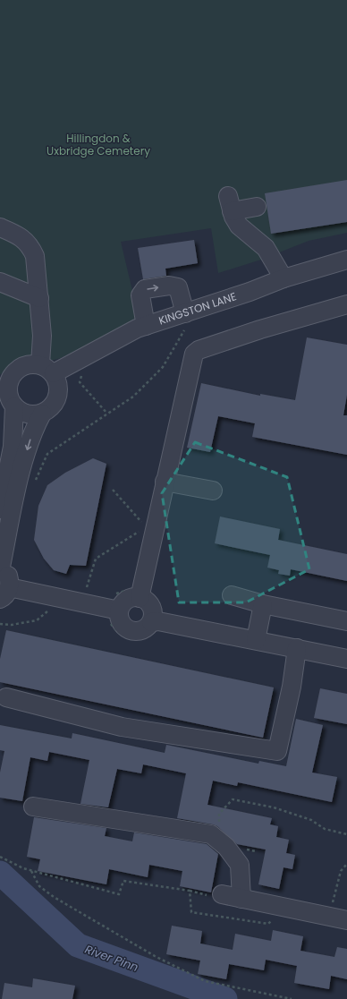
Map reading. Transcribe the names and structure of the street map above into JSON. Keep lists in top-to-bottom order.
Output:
{
  "streets": {
    "street": ["KINGSTON LANE"]
  },
  "water": ["River Pinn"],
  "parks": ["Hillingdon & Uxbridge Cemetery"]
}
